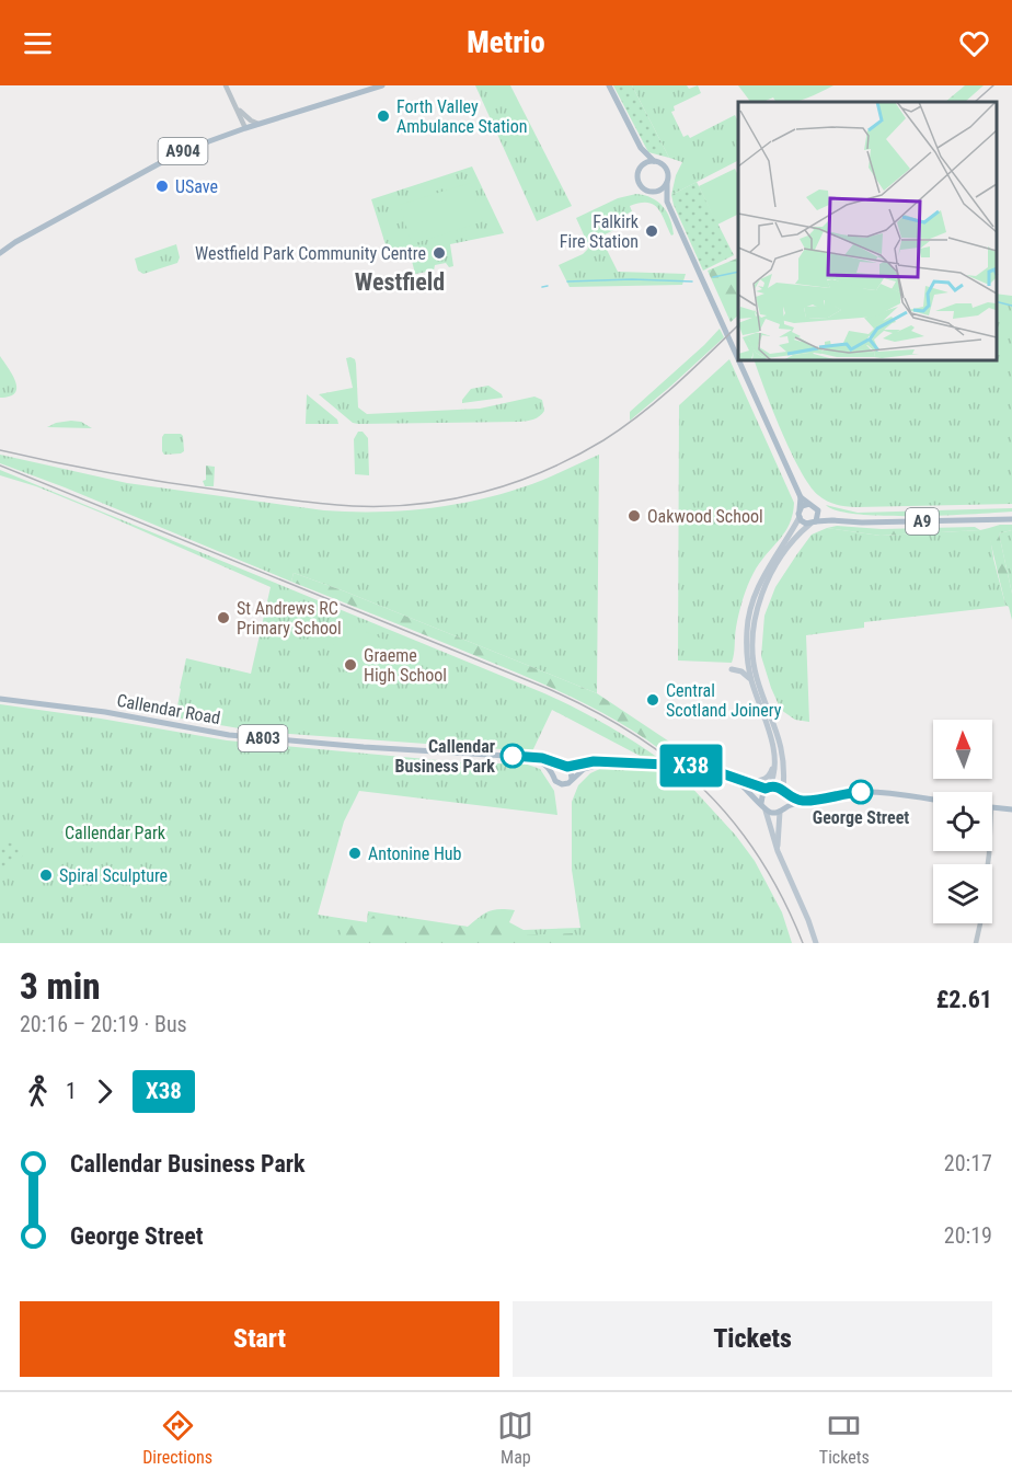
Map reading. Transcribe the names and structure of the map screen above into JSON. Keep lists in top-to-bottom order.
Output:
{
  "streets": {
    "main road": [
      "A904",
      "A9",
      "Callendar Road",
      "A803"
    ]
  },
  "crossings": [
    ["Callendar Road", "A803"]
  ],
  "districts": ["Westfield"],
  "parks": ["Callendar Park"],
  "places": [
    "Forth Valley Ambulance Station",
    "USave",
    "Falkirk Fire Station",
    "Westfield Park Community Centre",
    "Oakwood School",
    "St Andrews RC Primary School",
    "Graeme High School",
    "Central Scotland Joinery",
    "Callendar Business Park",
    "George Street",
    "Antonine Hub",
    "Spiral Sculpture"
  ],
  "lines": ["bus line X38"],
  "north": "top",
  "page": {
    "header": "Metrio",
    "on_map": "X38",
    "heading": ["3 min", "20:16 – 20:19 · Bus", "£2.61"],
    "legs": ["1", "X38"],
    "list": [
      {
        "name": "Callendar Business Park",
        "value": "20:17"
      },
      {
        "name": "George Street",
        "value": "20:19"
      }
    ],
    "buttons": ["Start", "Tickets"],
    "tabs": ["Directions", "Map", "Tickets"]
  }
}
